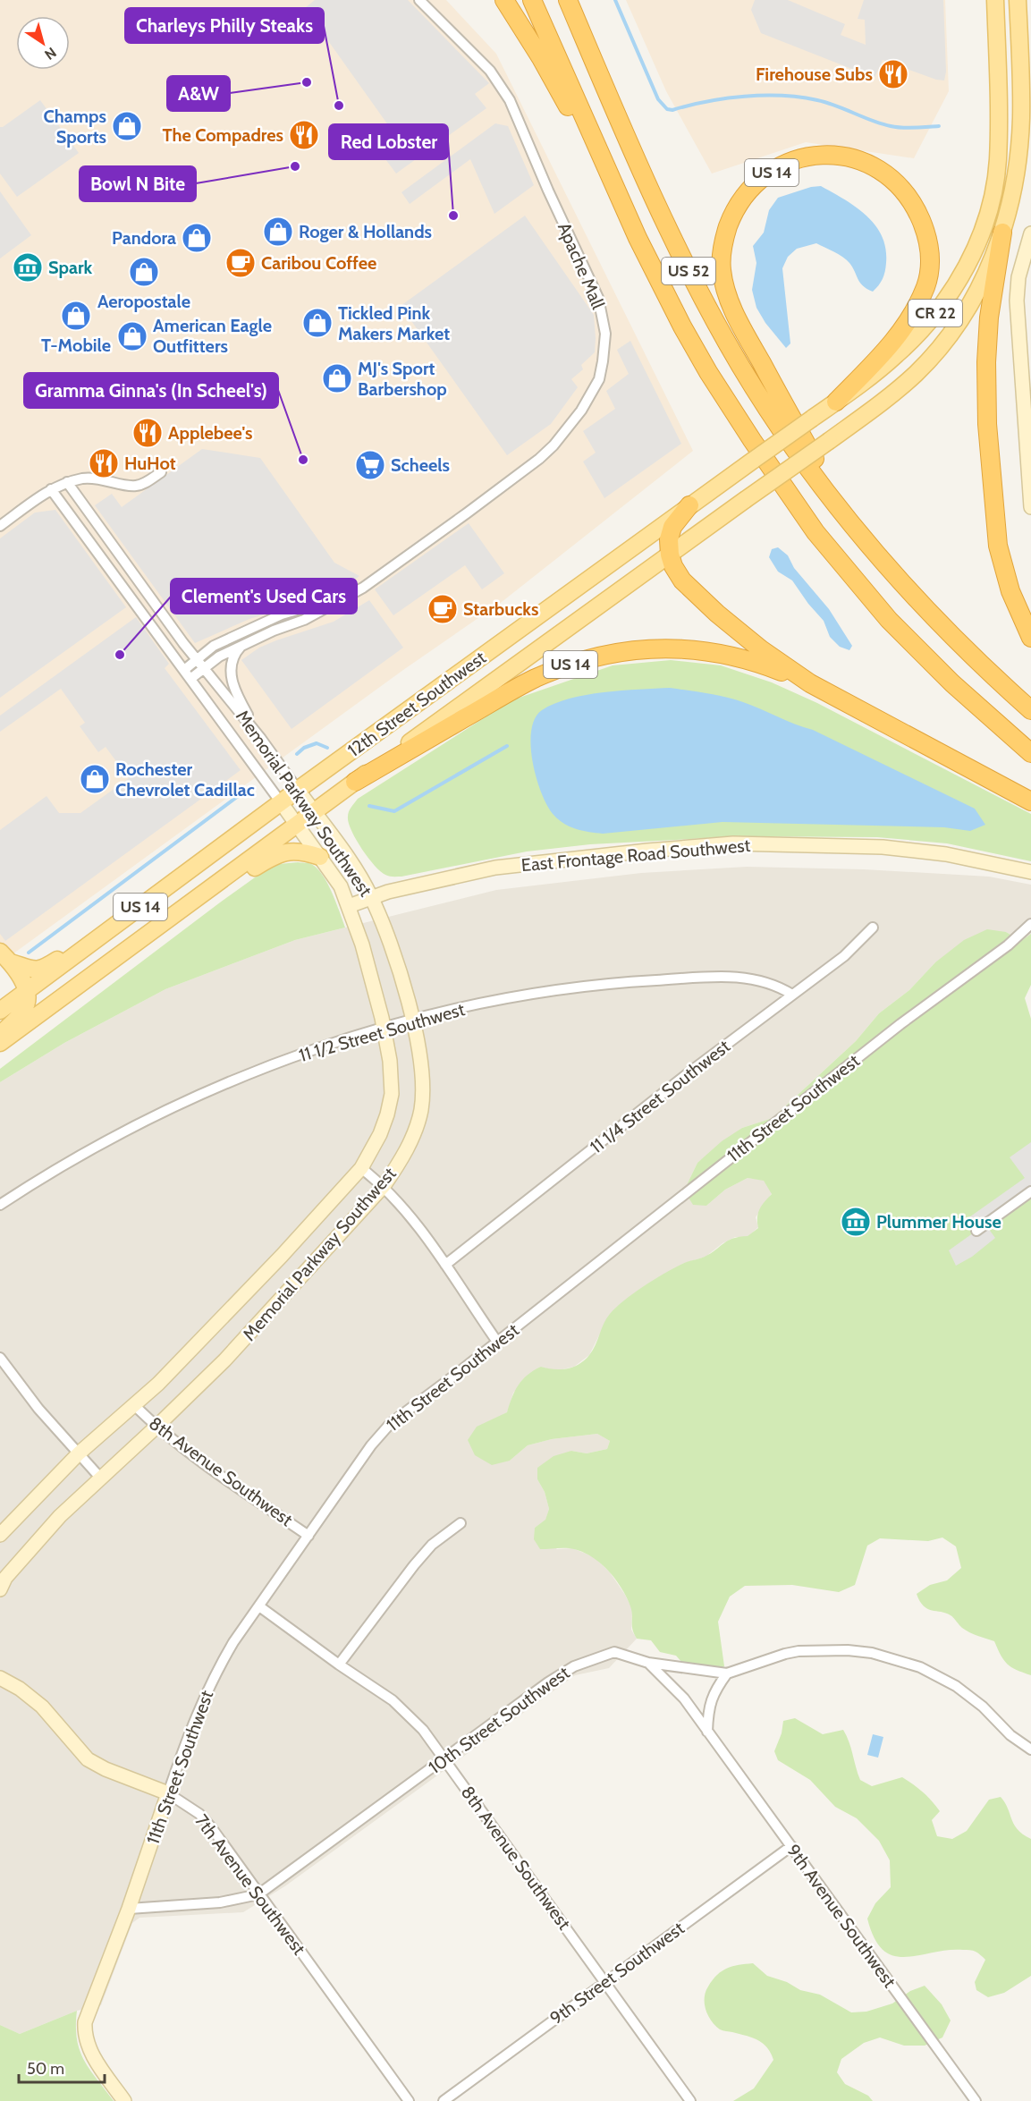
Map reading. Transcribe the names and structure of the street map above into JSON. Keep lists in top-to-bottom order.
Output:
{
  "streets": {
    "highway": ["US 14", "US 52"],
    "main road": ["CR 22", "12th Street Southwest"],
    "street": [
      "Apache Mall",
      "Memorial Parkway Southwest",
      "East Frontage Road Southwest",
      "11 1/2 Street Southwest",
      "11 1/4 Street Southwest",
      "11th Street Southwest",
      "8th Avenue Southwest",
      "10th Street Southwest",
      "7th Avenue Southwest",
      "9th Avenue Southwest",
      "9th Street Southwest"
    ]
  },
  "crossings": [
    ["US 14", "US 52"],
    ["US 14", "CR 22"],
    ["US 14", "12th Street Southwest"],
    ["Apache Mall", "Memorial Parkway Southwest"],
    ["CR 22", "12th Street Southwest"],
    ["12th Street Southwest", "Memorial Parkway Southwest"],
    ["Memorial Parkway Southwest", "East Frontage Road Southwest"],
    ["Memorial Parkway Southwest", "11 1/2 Street Southwest"],
    ["Memorial Parkway Southwest", "8th Avenue Southwest"],
    ["11 1/2 Street Southwest", "11 1/4 Street Southwest"],
    ["11th Street Southwest", "8th Avenue Southwest"],
    ["11th Street Southwest", "10th Street Southwest"],
    ["11th Street Southwest", "7th Avenue Southwest"],
    ["8th Avenue Southwest", "10th Street Southwest"],
    ["8th Avenue Southwest", "9th Street Southwest"],
    ["10th Street Southwest", "7th Avenue Southwest"],
    ["10th Street Southwest", "9th Avenue Southwest"],
    ["9th Avenue Southwest", "9th Street Southwest"]
  ],
  "places": {
    "restaurant": [
      "Firehouse Subs",
      "The Compadres",
      "Applebee's",
      "HuHot"
    ],
    "other": [
      "A&W",
      "Charleys Philly Steaks",
      "Bowl N Bite",
      "Red Lobster",
      "Gramma Ginna's (In Scheel's)",
      "Clement's Used Cars"
    ],
    "shop": [
      "Champs Sports",
      "Roger & Hollands",
      "Pandora",
      "Aeropostale",
      "T-Mobile",
      "Tickled Pink Makers Market",
      "American Eagle Outfitters",
      "MJ's Sport Barbershop",
      "Rochester Chevrolet Cadillac"
    ],
    "cafe": ["Caribou Coffee", "Starbucks"],
    "museum": ["Spark", "Plummer House"],
    "supermarket": ["Scheels"]
  },
  "scale_bar": "50 m",
  "north": "bottom right"
}
